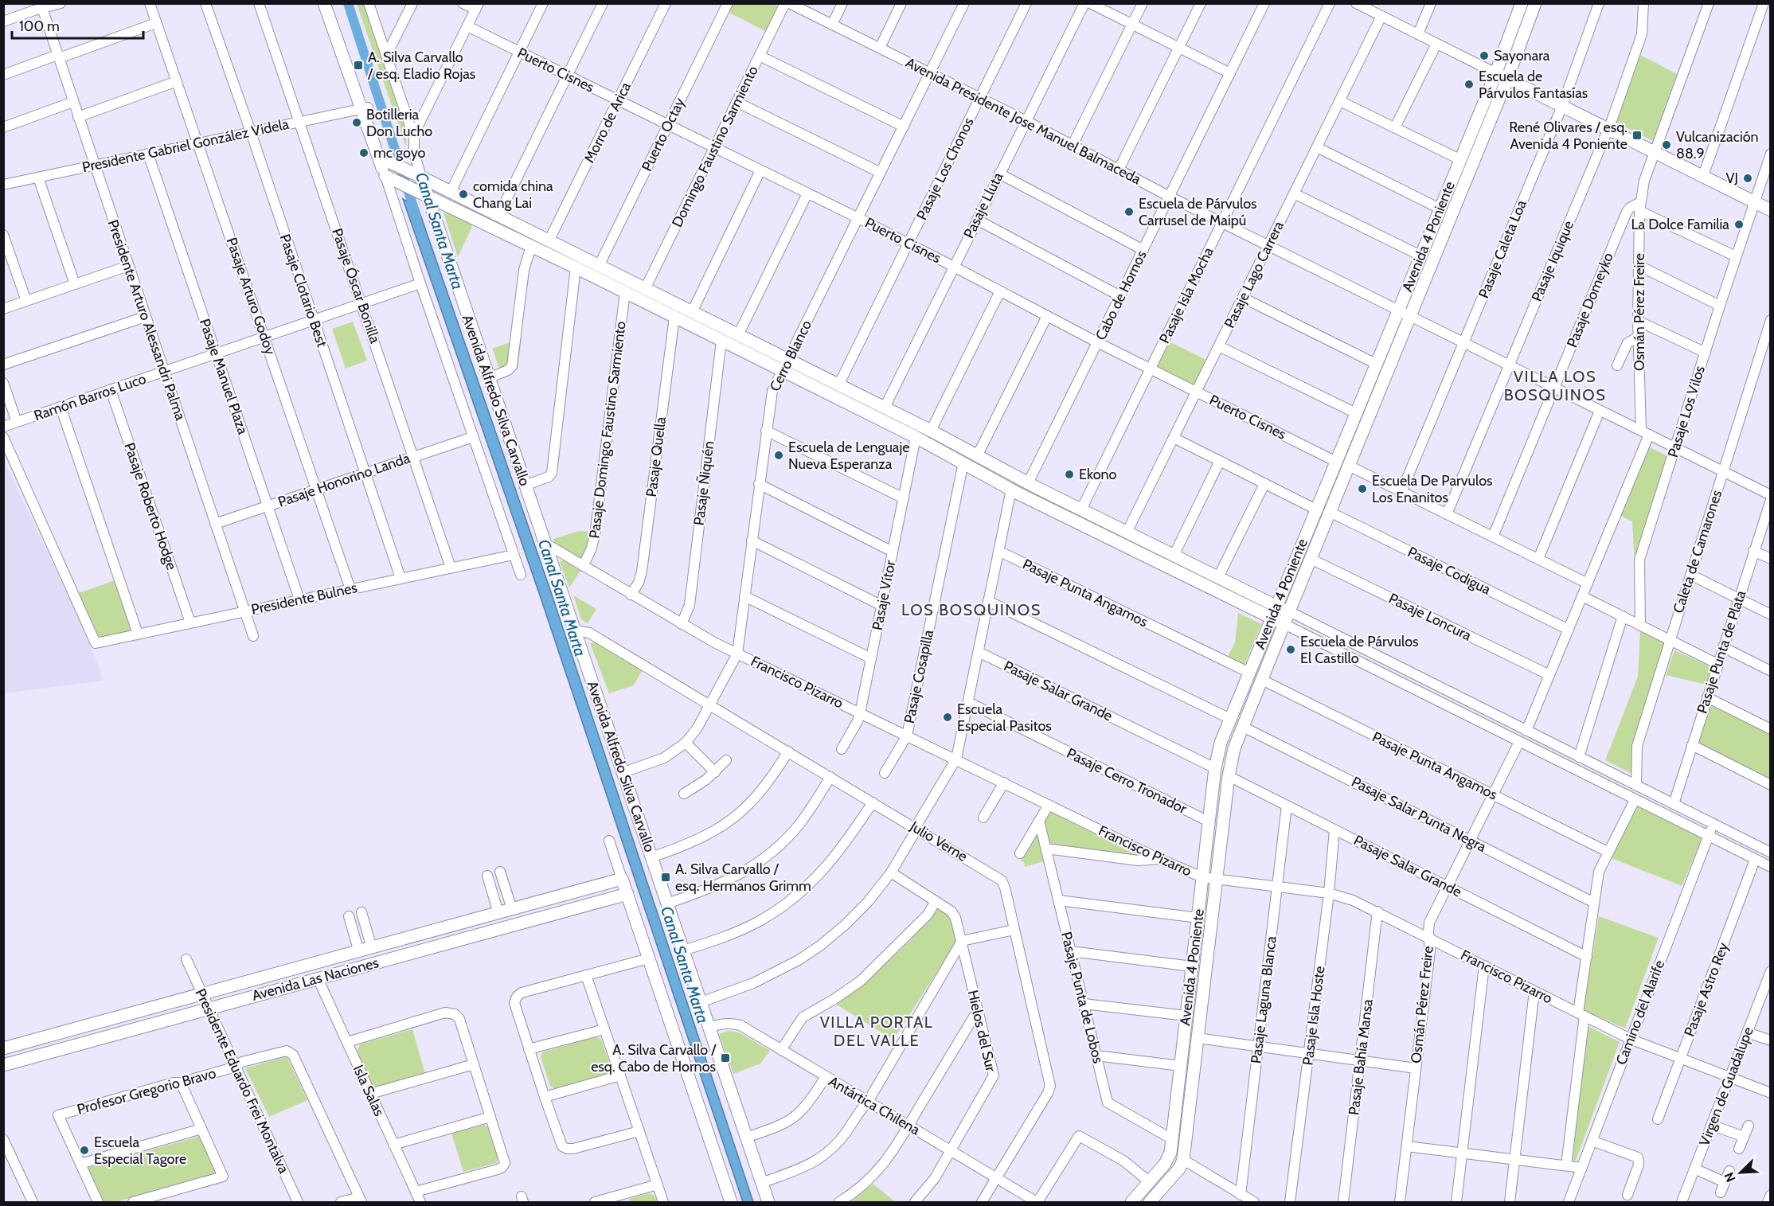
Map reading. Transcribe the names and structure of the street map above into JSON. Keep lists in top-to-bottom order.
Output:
{
  "streets": {
    "street": [
      "Puerto Cisnes",
      "Avenida Presidente Jose Manuel Balmaceda",
      "Morro de Arica",
      "Puerto Octay",
      "Presidente Gabriel González Videla",
      "Domingo Faustino Sarmiento",
      "Pasaje Los Chonos",
      "Pasaje Lluta",
      "Avenida 4 Poniente",
      "Pasaje Caleta Loa",
      "Pasaje Iquique",
      "Pasaje Lago Carrera",
      "Pasaje Óscar Bonilla",
      "Pasaje Clotario Best",
      "Cabo de Hornos",
      "Pasaje Isla Mocha",
      "Pasaje Arturo Godoy",
      "Pasaje Domeyko",
      "Osmán Pérez Freire",
      "Presidente Arturo Alessandri Palma",
      "Cerro Blanco",
      "Pasaje Manuel Plaza",
      "Ramón Barros Luco",
      "Avenida Alfredo Silva Carvallo",
      "Pasaje Los Vilos",
      "Pasaje Domingo Faustino Sarmiento",
      "Pasaje Quella",
      "Pasaje Honorino Landa",
      "Pasaje Ñiquén",
      "Pasaje Roberto Hodge",
      "Caleta de Camarones",
      "Pasaje Codigua",
      "Pasaje Punta Angamos",
      "Pasaje Vítor",
      "Presidente Bulnes",
      "Pasaje Loncura",
      "Pasaje Punta de Plata",
      "Pasaje Cosapilla",
      "Francisco Pizarro",
      "Pasaje Salar Grande",
      "Pasaje Cerro Tronador",
      "Pasaje Salar Punta Negra",
      "Julio Verne",
      "Avenida Las Naciones",
      "Pasaje Astro Rey",
      "Pasaje Punta de Lobos",
      "Pasaje Laguna Blanca",
      "Camino del Alarife",
      "Pasaje Isla Hoste",
      "Hielos del Sur",
      "Pasaje Bahía Mansa",
      "Presidente Eduardo Frei Montalva",
      "Virgen de Guadalupe",
      "Isla Salas",
      "Profesor Gregorio Bravo",
      "Antártica Chilena"
    ]
  },
  "crossings": [
    ["Puerto Cisnes", "Morro de Arica"],
    ["Puerto Cisnes", "Puerto Octay"],
    ["Puerto Cisnes", "Domingo Faustino Sarmiento"],
    ["Puerto Cisnes", "Pasaje Los Chonos"],
    ["Puerto Cisnes", "Pasaje Lluta"],
    ["Puerto Cisnes", "Avenida 4 Poniente"],
    ["Puerto Cisnes", "Pasaje Lago Carrera"],
    ["Puerto Cisnes", "Cabo de Hornos"],
    ["Puerto Cisnes", "Pasaje Isla Mocha"],
    ["Puerto Cisnes", "Cerro Blanco"],
    ["Avenida Presidente Jose Manuel Balmaceda", "Pasaje Los Chonos"],
    ["Avenida Presidente Jose Manuel Balmaceda", "Pasaje Lluta"],
    ["Avenida Presidente Jose Manuel Balmaceda", "Avenida 4 Poniente"],
    ["Avenida Presidente Jose Manuel Balmaceda", "Pasaje Caleta Loa"],
    ["Avenida Presidente Jose Manuel Balmaceda", "Pasaje Iquique"],
    ["Avenida Presidente Jose Manuel Balmaceda", "Pasaje Lago Carrera"],
    ["Avenida Presidente Jose Manuel Balmaceda", "Cabo de Hornos"],
    ["Avenida Presidente Jose Manuel Balmaceda", "Pasaje Isla Mocha"],
    ["Avenida Presidente Jose Manuel Balmaceda", "Pasaje Domeyko"],
    ["Avenida Presidente Jose Manuel Balmaceda", "Osmán Pérez Freire"],
    ["Avenida Presidente Jose Manuel Balmaceda", "Cerro Blanco"],
    ["Avenida Presidente Jose Manuel Balmaceda", "Pasaje Los Vilos"],
    ["Avenida Presidente Jose Manuel Balmaceda", "Caleta de Camarones"],
    ["Presidente Gabriel González Videla", "Pasaje Óscar Bonilla"],
    ["Presidente Gabriel González Videla", "Pasaje Clotario Best"],
    ["Presidente Gabriel González Videla", "Pasaje Arturo Godoy"],
    ["Presidente Gabriel González Videla", "Presidente Arturo Alessandri Palma"],
    ["Presidente Gabriel González Videla", "Pasaje Manuel Plaza"],
    ["Avenida 4 Poniente", "Pasaje Codigua"],
    ["Avenida 4 Poniente", "Pasaje Punta Angamos"],
    ["Avenida 4 Poniente", "Pasaje Loncura"],
    ["Avenida 4 Poniente", "Francisco Pizarro"],
    ["Avenida 4 Poniente", "Pasaje Salar Grande"],
    ["Avenida 4 Poniente", "Pasaje Cerro Tronador"],
    ["Avenida 4 Poniente", "Pasaje Salar Punta Negra"],
    ["Avenida 4 Poniente", "Pasaje Punta de Lobos"],
    ["Pasaje Óscar Bonilla", "Ramón Barros Luco"],
    ["Pasaje Óscar Bonilla", "Pasaje Honorino Landa"],
    ["Pasaje Óscar Bonilla", "Presidente Bulnes"],
    ["Pasaje Clotario Best", "Ramón Barros Luco"],
    ["Pasaje Clotario Best", "Pasaje Honorino Landa"],
    ["Pasaje Clotario Best", "Presidente Bulnes"],
    ["Pasaje Arturo Godoy", "Ramón Barros Luco"],
    ["Pasaje Arturo Godoy", "Pasaje Honorino Landa"],
    ["Pasaje Arturo Godoy", "Presidente Bulnes"],
    ["Pasaje Domeyko", "Osmán Pérez Freire"],
    ["Osmán Pérez Freire", "Pasaje Codigua"],
    ["Osmán Pérez Freire", "Pasaje Punta Angamos"],
    ["Osmán Pérez Freire", "Pasaje Loncura"],
    ["Osmán Pérez Freire", "Francisco Pizarro"],
    ["Osmán Pérez Freire", "Pasaje Salar Grande"],
    ["Osmán Pérez Freire", "Pasaje Salar Punta Negra"],
    ["Presidente Arturo Alessandri Palma", "Ramón Barros Luco"],
    ["Presidente Arturo Alessandri Palma", "Pasaje Honorino Landa"],
    ["Presidente Arturo Alessandri Palma", "Presidente Bulnes"],
    ["Cerro Blanco", "Avenida Alfredo Silva Carvallo"],
    ["Cerro Blanco", "Francisco Pizarro"],
    ["Cerro Blanco", "Julio Verne"],
    ["Pasaje Manuel Plaza", "Ramón Barros Luco"],
    ["Pasaje Manuel Plaza", "Pasaje Honorino Landa"],
    ["Pasaje Manuel Plaza", "Presidente Bulnes"],
    ["Ramón Barros Luco", "Pasaje Roberto Hodge"],
    ["Avenida Alfredo Silva Carvallo", "Francisco Pizarro"],
    ["Avenida Alfredo Silva Carvallo", "Julio Verne"],
    ["Avenida Alfredo Silva Carvallo", "Antártica Chilena"],
    ["Pasaje Domingo Faustino Sarmiento", "Francisco Pizarro"],
    ["Pasaje Quella", "Francisco Pizarro"],
    ["Pasaje Ñiquén", "Francisco Pizarro"],
    ["Pasaje Roberto Hodge", "Presidente Bulnes"],
    ["Pasaje Vítor", "Francisco Pizarro"],
    ["Pasaje Cosapilla", "Francisco Pizarro"],
    ["Francisco Pizarro", "Pasaje Astro Rey"],
    ["Francisco Pizarro", "Pasaje Laguna Blanca"],
    ["Francisco Pizarro", "Camino del Alarife"],
    ["Francisco Pizarro", "Pasaje Isla Hoste"],
    ["Francisco Pizarro", "Pasaje Bahía Mansa"],
    ["Francisco Pizarro", "Virgen de Guadalupe"],
    ["Pasaje Salar Grande", "Pasaje Laguna Blanca"],
    ["Pasaje Salar Grande", "Pasaje Isla Hoste"],
    ["Julio Verne", "Antártica Chilena"],
    ["Avenida Las Naciones", "Presidente Eduardo Frei Montalva"],
    ["Avenida Las Naciones", "Isla Salas"],
    ["Hielos del Sur", "Antártica Chilena"],
    ["Presidente Eduardo Frei Montalva", "Profesor Gregorio Bravo"]
  ],
  "districts": ["VILLA LOS BOSQUINOS", "LOS BOSQUINOS", "VILLA PORTAL DEL VALLE"],
  "water": ["Canal Santa Marta"],
  "places": {
    "other": [
      "Sayonara",
      "Escuela de Párvulos Fantasías",
      "Botilleria Don Lucho",
      "Vulcanización 88.9",
      "mc goyo",
      "VJ",
      "comida china Chang Lai",
      "Escuela de Párvulos Carrusel de Maipú",
      "La Dolce Familia",
      "Escuela de Lenguaje Nueva Esperanza",
      "Ekono",
      "Escuela De Parvulos Los Enanitos",
      "Escuela de Párvulos El Castillo",
      "Escuela Especial Pasitos",
      "Escuela Especial Tagore"
    ],
    "transit": [
      "A. Silva Carvallo / esq. Eladio Rojas",
      "René Olivares / esq. Avenida 4 Poniente",
      "A. Silva Carvallo / esq. Hermanos Grimm",
      "A. Silva Carvallo / esq. Cabo de Hornos"
    ]
  },
  "scale_bar": "100 m",
  "north": "bottom left"
}
